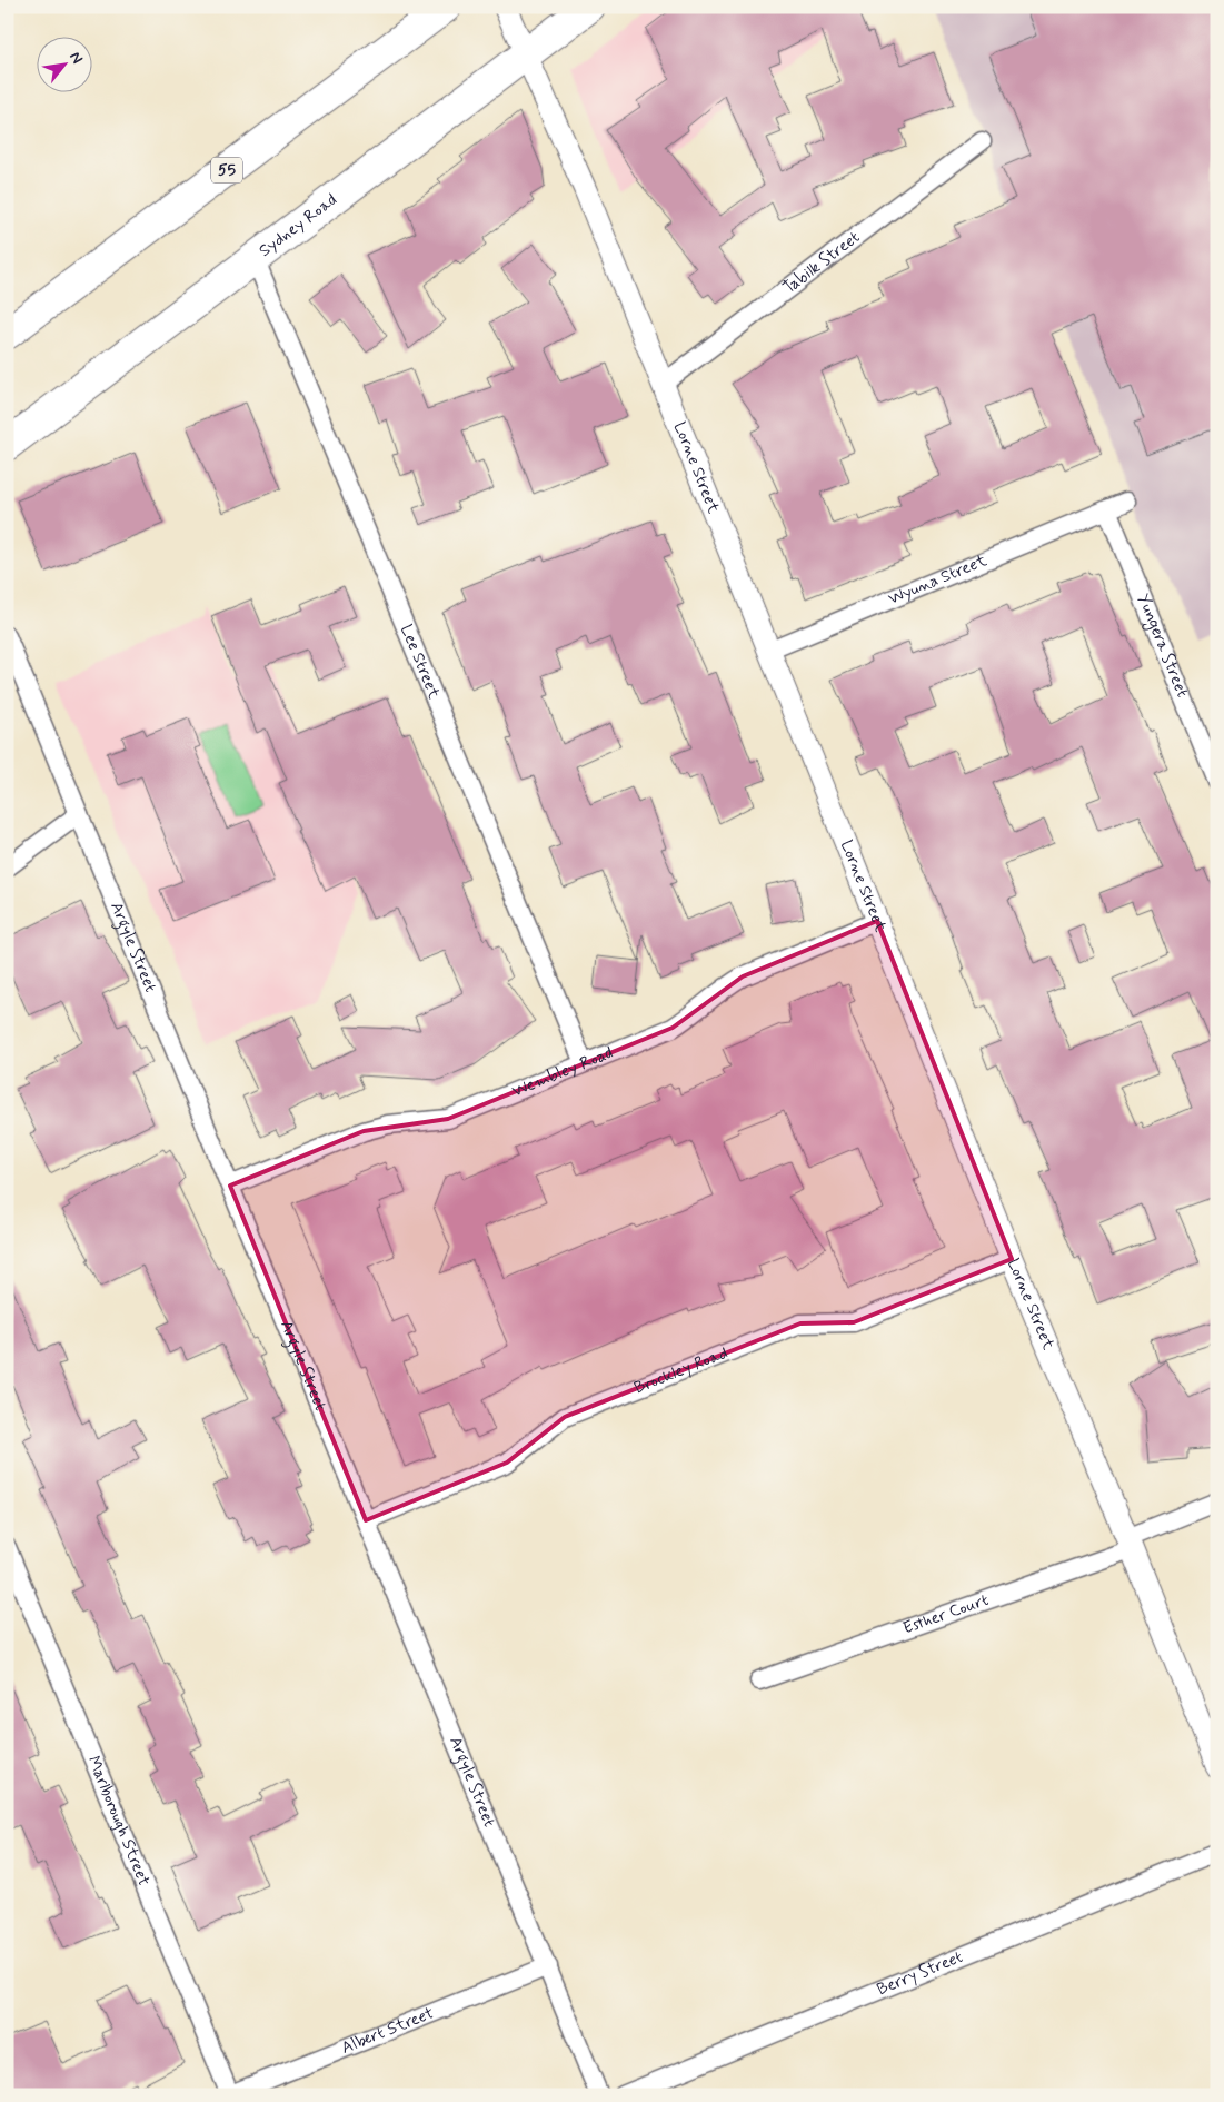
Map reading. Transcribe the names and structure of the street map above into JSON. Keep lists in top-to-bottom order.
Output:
{
  "streets": {
    "highway": ["55", "Sydney Road"],
    "street": [
      "Tabilk Street",
      "Lorne Street",
      "Wyuna Street",
      "Yungera Street",
      "Lee Street",
      "Argyle Street",
      "Wembley Road",
      "Brockley Road",
      "Esther Court",
      "Marlborough Street",
      "Berry Street",
      "Albert Street"
    ]
  },
  "crossings": [
    ["Sydney Road", "Lorne Street"],
    ["Sydney Road", "Lee Street"],
    ["Tabilk Street", "Lorne Street"],
    ["Lorne Street", "Wyuna Street"],
    ["Lorne Street", "Wembley Road"],
    ["Lorne Street", "Brockley Road"],
    ["Lorne Street", "Esther Court"],
    ["Wyuna Street", "Yungera Street"],
    ["Lee Street", "Wembley Road"],
    ["Argyle Street", "Wembley Road"],
    ["Argyle Street", "Brockley Road"],
    ["Argyle Street", "Albert Street"],
    ["Marlborough Street", "Albert Street"]
  ],
  "north": "top right"
}
